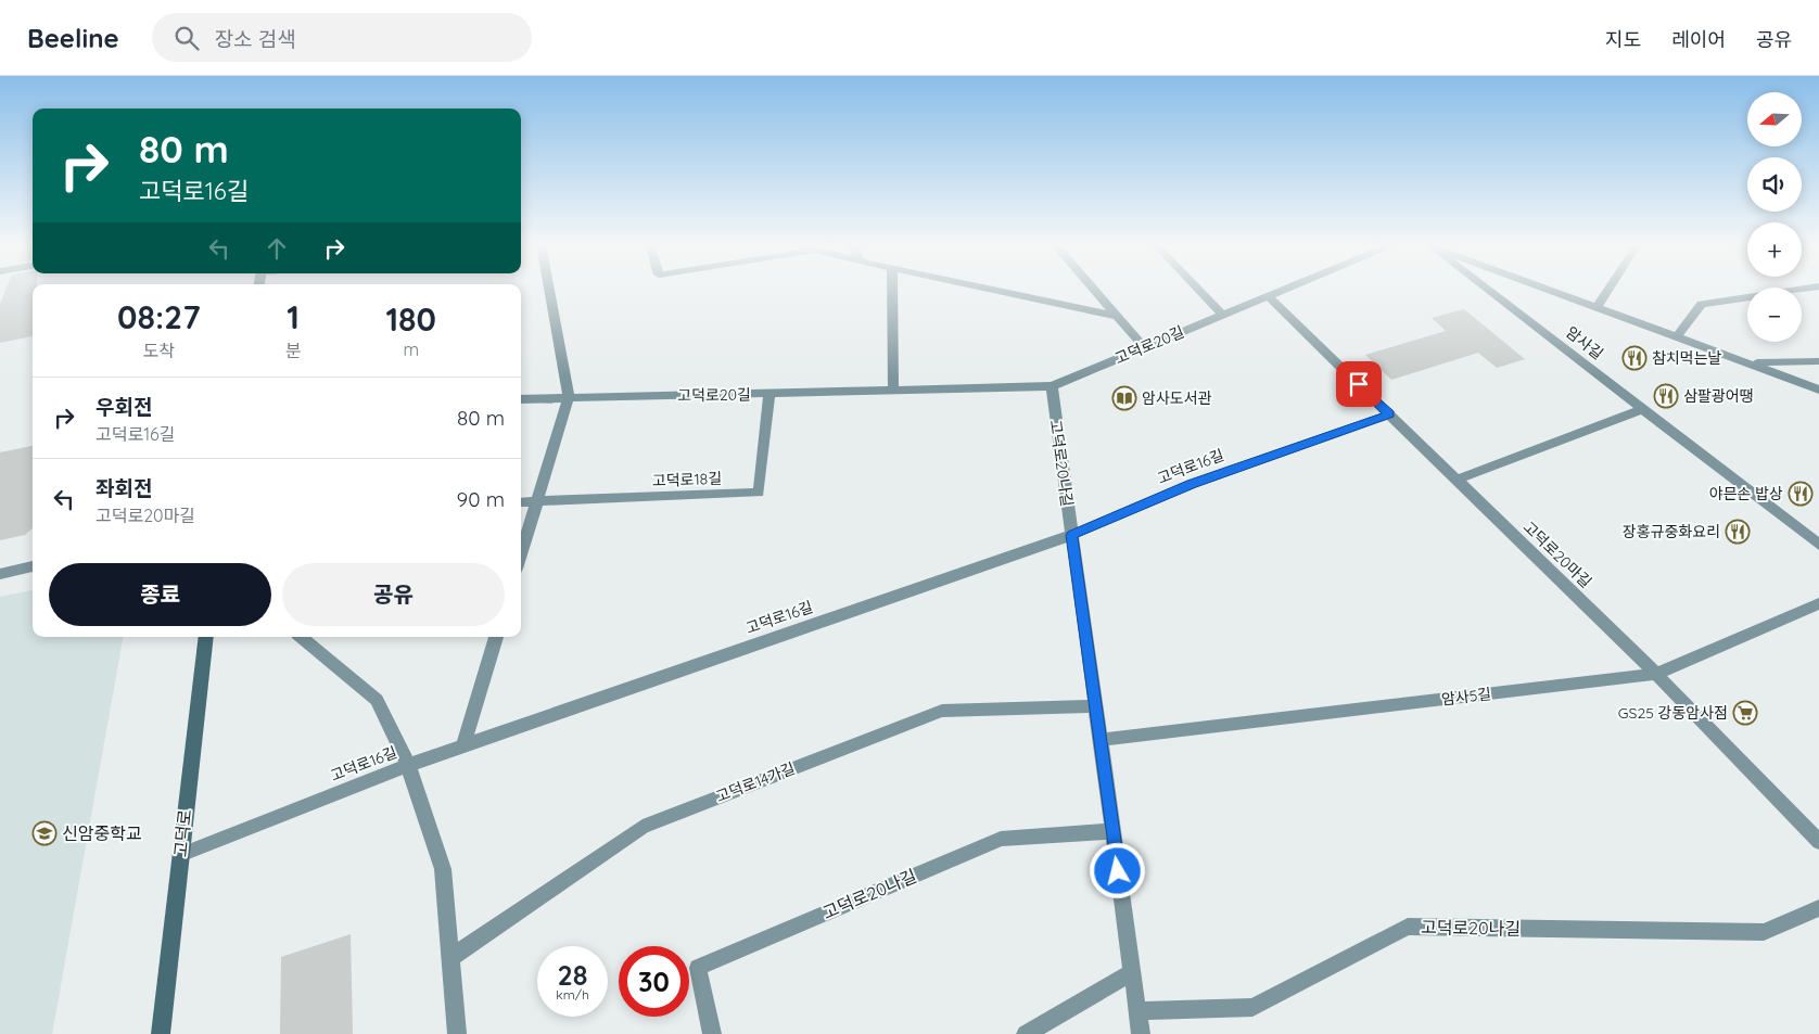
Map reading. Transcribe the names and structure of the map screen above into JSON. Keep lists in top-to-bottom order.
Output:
{
  "streets": {
    "main road": ["고덕로"],
    "street": [
      "암사길",
      "고덕로20길",
      "고덕로20나길",
      "고덕로16길",
      "고덕로18길",
      "고덕로20마길",
      "암사5길",
      "고덕로14가길"
    ]
  },
  "crossings": [
    ["고덕로20길", "고덕로20나길"],
    ["고덕로20길", "고덕로18길"],
    ["고덕로20길", "고덕로20마길"],
    ["고덕로20나길", "고덕로16길"],
    ["고덕로20나길", "암사5길"],
    ["고덕로20나길", "고덕로14가길"],
    ["고덕로16길", "고덕로20마길"],
    ["고덕로16길", "고덕로"],
    ["고덕로20마길", "암사5길"]
  ],
  "places": {
    "restaurant": [
      "참치먹는날",
      "삼팔광어땡",
      "야믄손 밥상",
      "장홍규중화요리"
    ],
    "library": ["암사도서관"],
    "supermarket": ["GS25 강동암사점"],
    "school or university": ["신암중학교"]
  },
  "north": "left",
  "page": {
    "header": "Beeline",
    "search": "장소 검색",
    "nav": ["지도", "레이어", "공유"],
    "map_buttons": ["+", "−"],
    "turn": ["80 m", "고덕로16길"],
    "eta": [
      "08:27",
      "도착",
      "1",
      "분",
      "180",
      "m"
    ],
    "list": [
      {
        "name": "우회전",
        "note": "고덕로16길",
        "value": "80 m"
      },
      {
        "name": "좌회전",
        "note": "고덕로20마길",
        "value": "90 m"
      }
    ],
    "buttons": ["종료", "공유"],
    "speed": "28 km/h",
    "limit": "30"
  }
}
